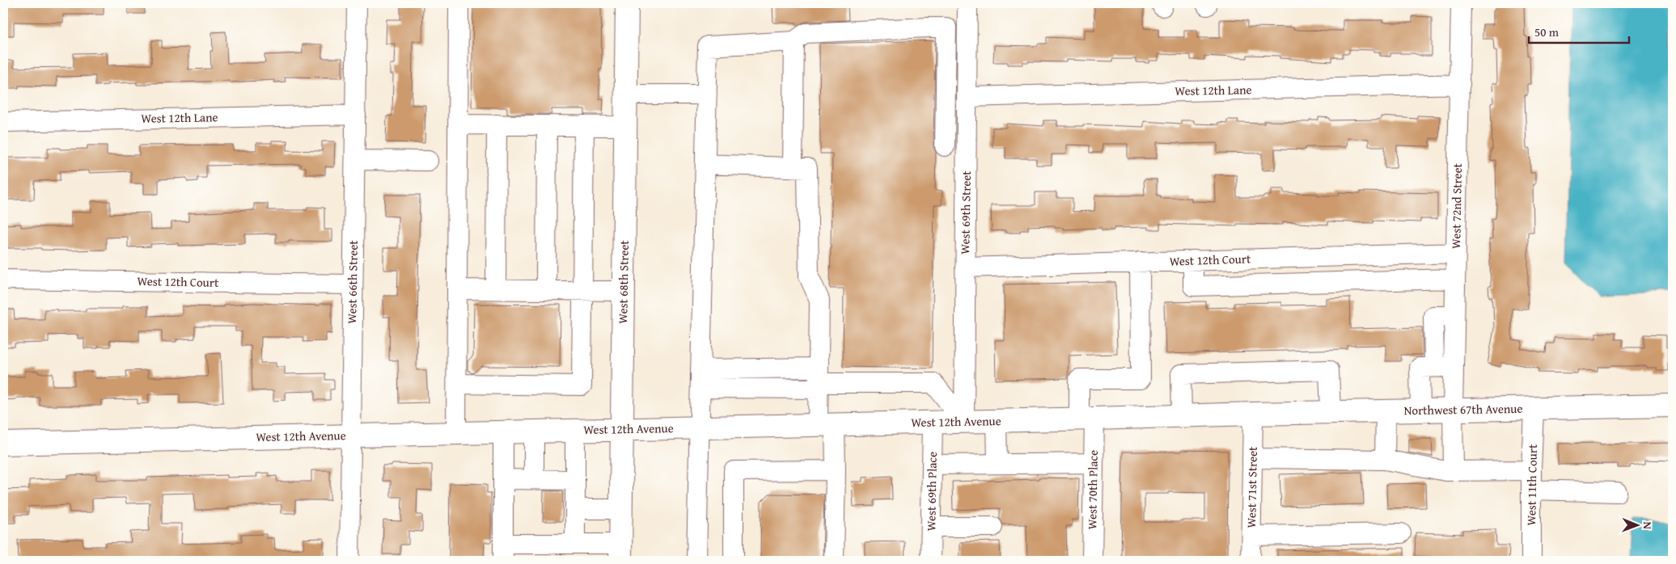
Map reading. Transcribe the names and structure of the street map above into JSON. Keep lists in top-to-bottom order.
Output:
{
  "streets": {
    "main road": ["West 68th Street", "Northwest 67th Avenue", "West 12th Avenue"],
    "street": [
      "West 12th Lane",
      "West 72nd Street",
      "West 69th Street",
      "West 12th Court",
      "West 66th Street",
      "West 11th Court",
      "West 71st Street",
      "West 70th Place",
      "West 69th Place"
    ]
  },
  "crossings": [
    ["West 12th Lane", "West 72nd Street"],
    ["West 12th Lane", "West 69th Street"],
    ["West 12th Lane", "West 66th Street"],
    ["West 72nd Street", "West 12th Court"],
    ["West 72nd Street", "Northwest 67th Avenue"],
    ["West 69th Street", "West 12th Court"],
    ["West 69th Street", "West 12th Avenue"],
    ["West 12th Court", "West 66th Street"],
    ["West 12th Court", "West 70th Place"],
    ["West 66th Street", "West 12th Avenue"],
    ["West 68th Street", "West 12th Avenue"],
    ["Northwest 67th Avenue", "West 12th Avenue"],
    ["Northwest 67th Avenue", "West 11th Court"],
    ["Northwest 67th Avenue", "West 71st Street"],
    ["West 12th Avenue", "West 71st Street"],
    ["West 12th Avenue", "West 70th Place"],
    ["West 12th Avenue", "West 69th Place"]
  ],
  "scale_bar": "50 m",
  "north": "right"
}
